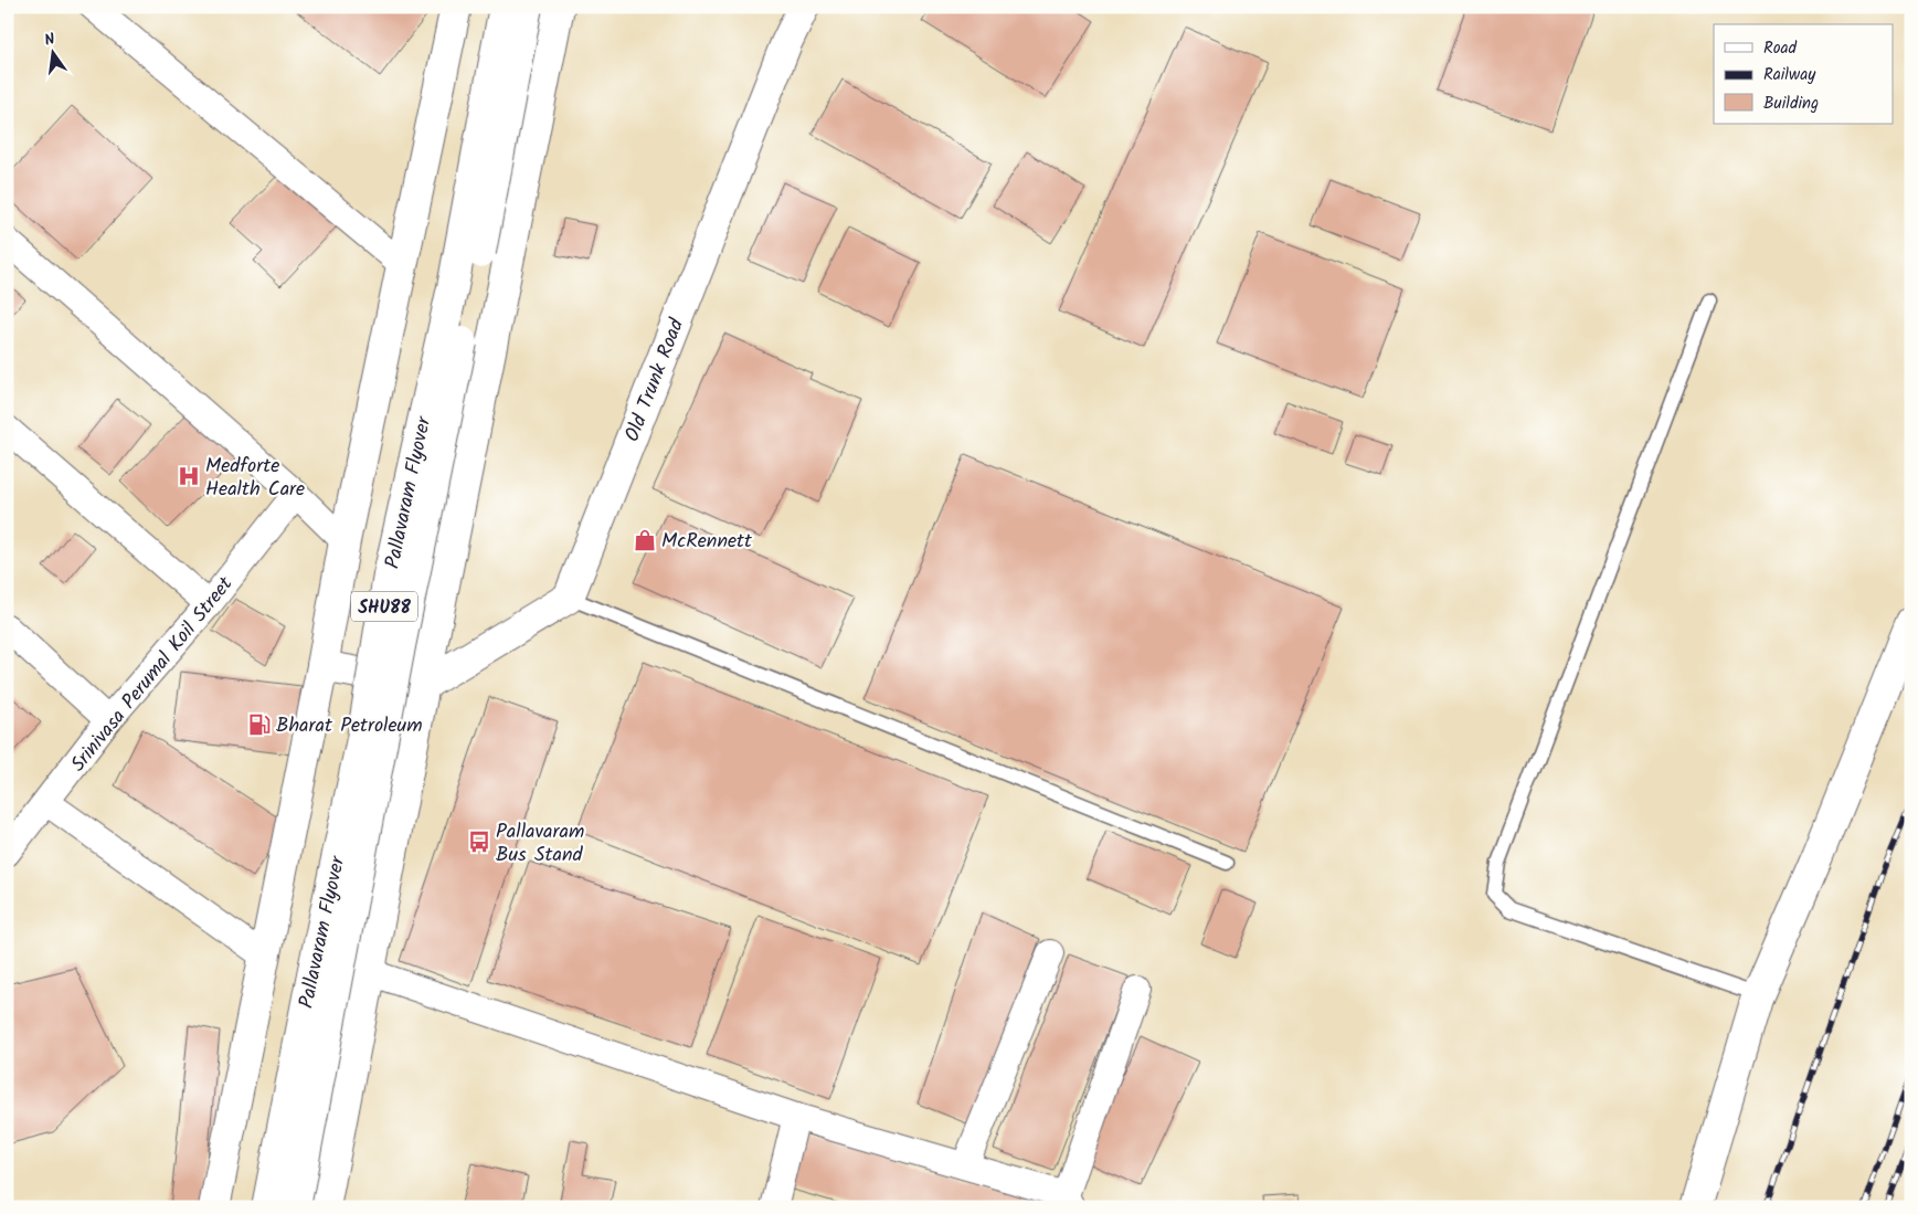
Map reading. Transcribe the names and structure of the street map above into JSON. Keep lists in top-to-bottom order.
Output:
{
  "streets": {
    "street": [
      "Old Trunk Road",
      "Pallavaram Flyover",
      "SHU88",
      "Srinivasa Perumal Koil Street"
    ]
  },
  "places": {
    "hospital": ["Medforte Health Care"],
    "shop": ["McRennett"],
    "fuel station": ["Bharat Petroleum"],
    "bus stop": ["Pallavaram Bus Stand"]
  },
  "legend": ["Road", "Railway", "Building"],
  "north": "top"
}
